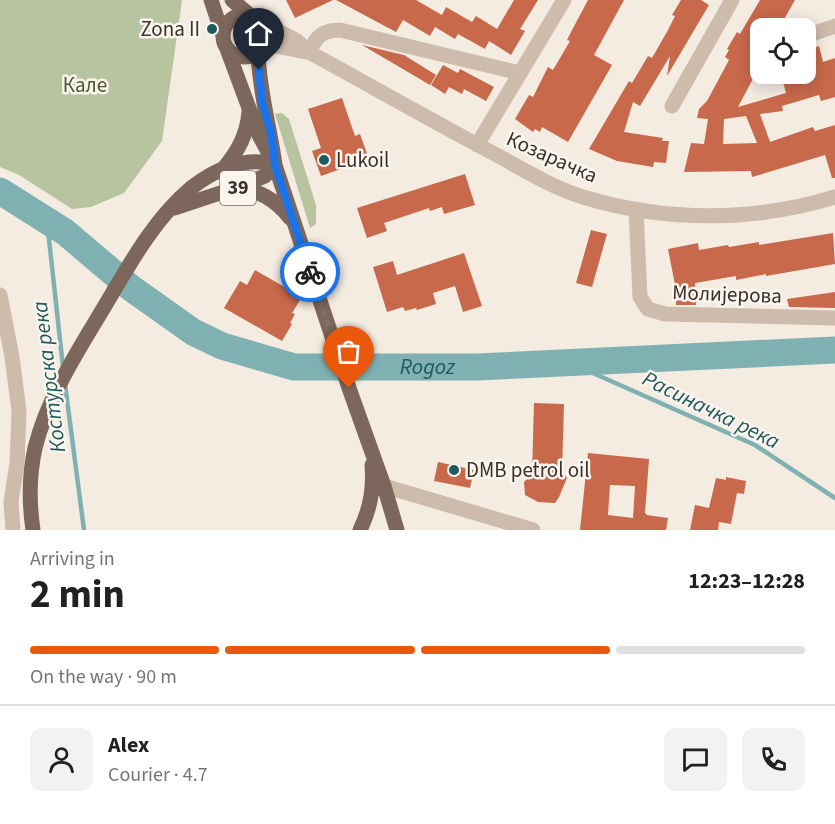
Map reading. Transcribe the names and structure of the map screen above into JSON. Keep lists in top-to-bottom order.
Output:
{
  "streets": {
    "main road": ["39"],
    "street": ["Козарачка", "Молијерова"]
  },
  "crossings": [
    ["Козарачка", "Молијерова"]
  ],
  "water": ["Rogoz", "Костурска река", "Расиначка река"],
  "parks": ["Кале"],
  "places": ["Zona II", "Lukoil", "DMB petrol oil"],
  "page": {
    "heading": ["2 min", "Arriving in", "12:23–12:28"],
    "panel": ["Alex", "Courier · 4.7"],
    "bar": "On the way · 90 m"
  }
}
